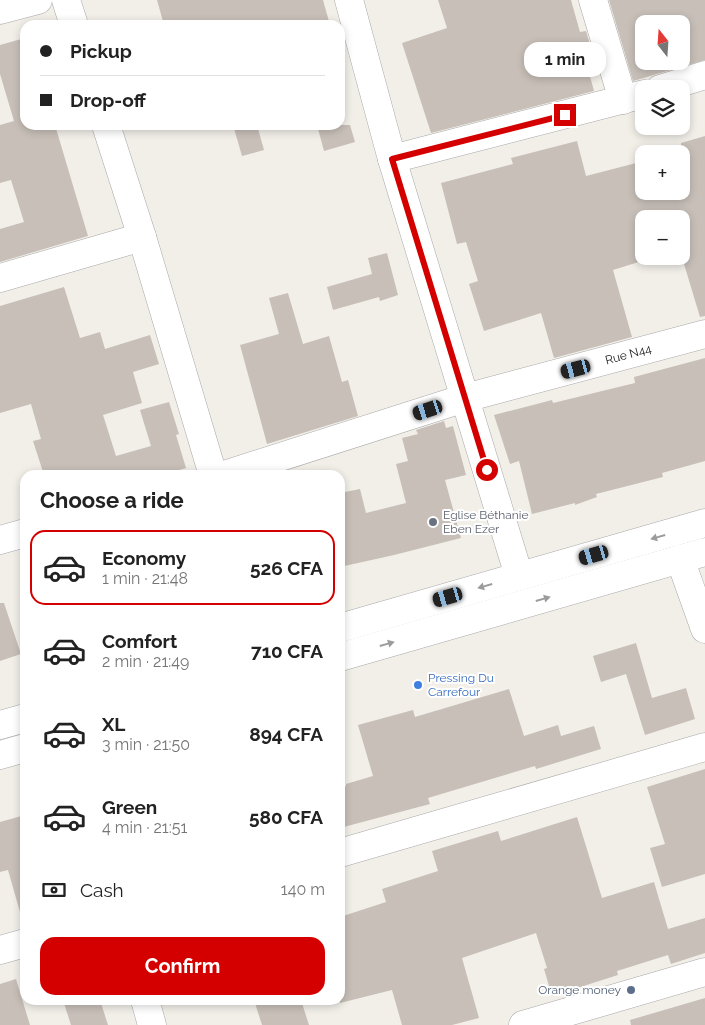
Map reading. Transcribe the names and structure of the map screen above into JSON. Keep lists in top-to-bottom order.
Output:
{
  "streets": {
    "street": ["Rue N44"]
  },
  "places": ["Eglise Béthanie Eben Ezer", "Pressing Du Carrefour", "Orange money"],
  "north": "top",
  "page": {
    "map_buttons": ["+", "−"],
    "banner": ["Pickup", "Drop-off"],
    "bubble": "1 min",
    "heading": "Choose a ride",
    "list": [
      {
        "name": "Economy",
        "note": "1 min · 21:48",
        "value": "526 CFA"
      },
      {
        "name": "Comfort",
        "note": "2 min · 21:49",
        "value": "710 CFA"
      },
      {
        "name": "XL",
        "note": "3 min · 21:50",
        "value": "894 CFA"
      },
      {
        "name": "Green",
        "note": "4 min · 21:51",
        "value": "580 CFA"
      }
    ],
    "pay": ["Cash", "140 m"],
    "buttons": "Confirm"
  }
}
